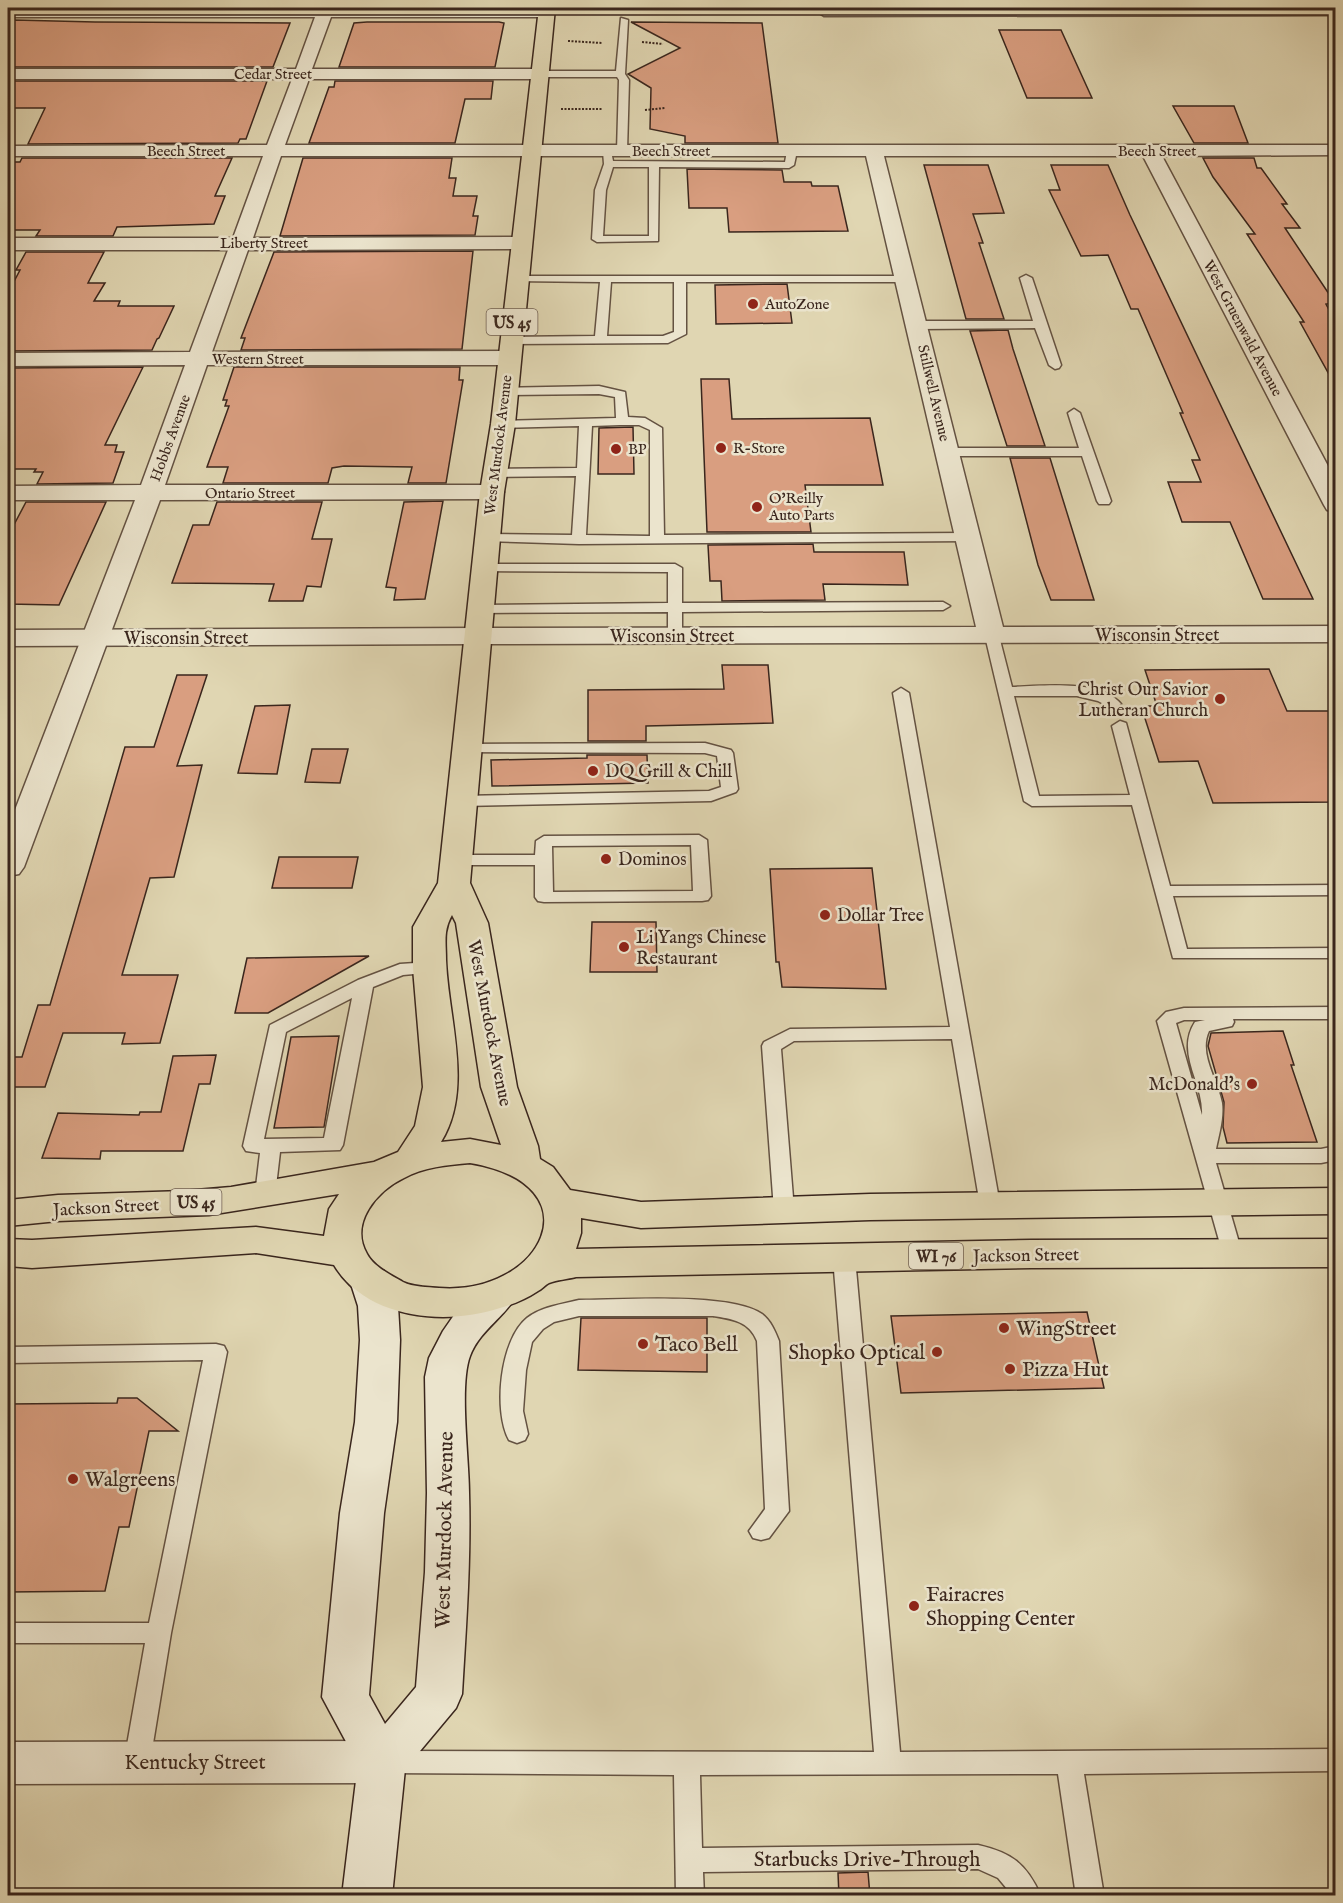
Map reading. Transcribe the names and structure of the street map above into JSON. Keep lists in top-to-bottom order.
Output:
{
  "streets": {
    "main road": [
      "US 45",
      "West Murdock Avenue",
      "Jackson Street",
      "WI 76"
    ],
    "street": [
      "Cedar Street",
      "Beech Street",
      "Liberty Street",
      "West Gruenwald Avenue",
      "Western Street",
      "Stillwell Avenue",
      "Hobbs Avenue",
      "Ontario Street",
      "Wisconsin Street",
      "Kentucky Street"
    ],
    "lane": ["Starbucks Drive-Through"]
  },
  "crossings": [
    ["Cedar Street", "Hobbs Avenue"],
    ["Cedar Street", "West Murdock Avenue"],
    ["Beech Street", "West Gruenwald Avenue"],
    ["Beech Street", "Stillwell Avenue"],
    ["Beech Street", "Hobbs Avenue"],
    ["Beech Street", "West Murdock Avenue"],
    ["Liberty Street", "Hobbs Avenue"],
    ["Liberty Street", "West Murdock Avenue"],
    ["US 45", "West Murdock Avenue"],
    ["US 45", "Jackson Street"],
    ["Western Street", "Hobbs Avenue"],
    ["Western Street", "West Murdock Avenue"],
    ["Stillwell Avenue", "Wisconsin Street"],
    ["Hobbs Avenue", "Ontario Street"],
    ["Hobbs Avenue", "Wisconsin Street"],
    ["West Murdock Avenue", "Ontario Street"],
    ["West Murdock Avenue", "Wisconsin Street"],
    ["West Murdock Avenue", "Jackson Street"],
    ["West Murdock Avenue", "Kentucky Street"]
  ],
  "places": [
    "AutoZone",
    "R-Store",
    "BP",
    "O'Reilly Auto Parts",
    "Christ Our Savior Lutheran Church",
    "DQ Grill & Chill",
    "Dominos",
    "Dollar Tree",
    "Li Yangs Chinese Restaurant",
    "McDonald's",
    "WingStreet",
    "Taco Bell",
    "Shopko Optical",
    "Pizza Hut",
    "Walgreens",
    "Fairacres Shopping Center"
  ]
}
